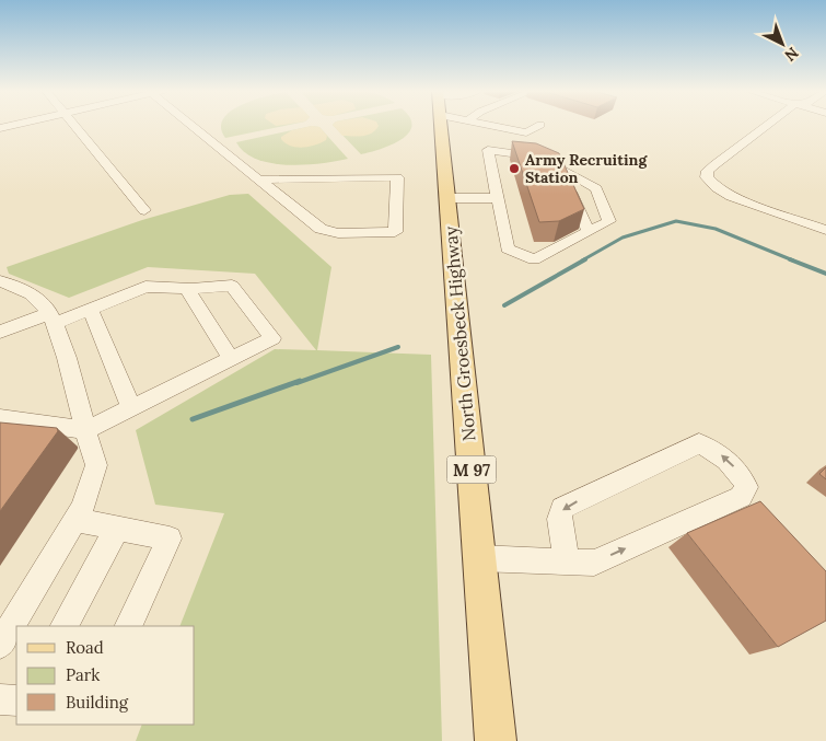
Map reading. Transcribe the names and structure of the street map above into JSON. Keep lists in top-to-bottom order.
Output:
{
  "streets": {
    "main road": ["North Groesbeck Highway", "M 97"]
  },
  "places": ["Army Recruiting Station"],
  "legend": ["Road", "Park", "Building"],
  "north": "bottom right"
}
